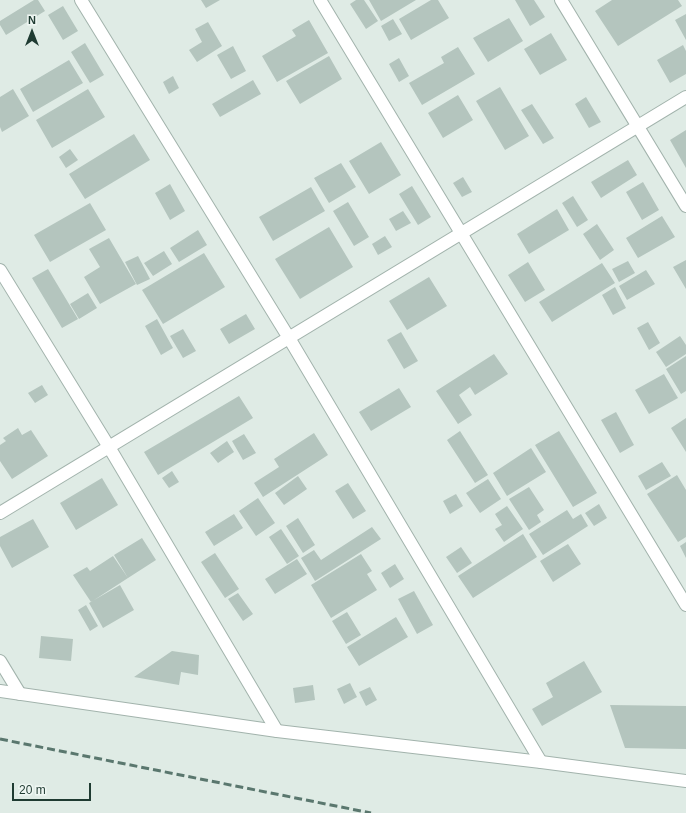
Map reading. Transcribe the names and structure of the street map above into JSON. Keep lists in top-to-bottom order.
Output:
{
  "scale_bar": "20 m",
  "north": "top"
}
